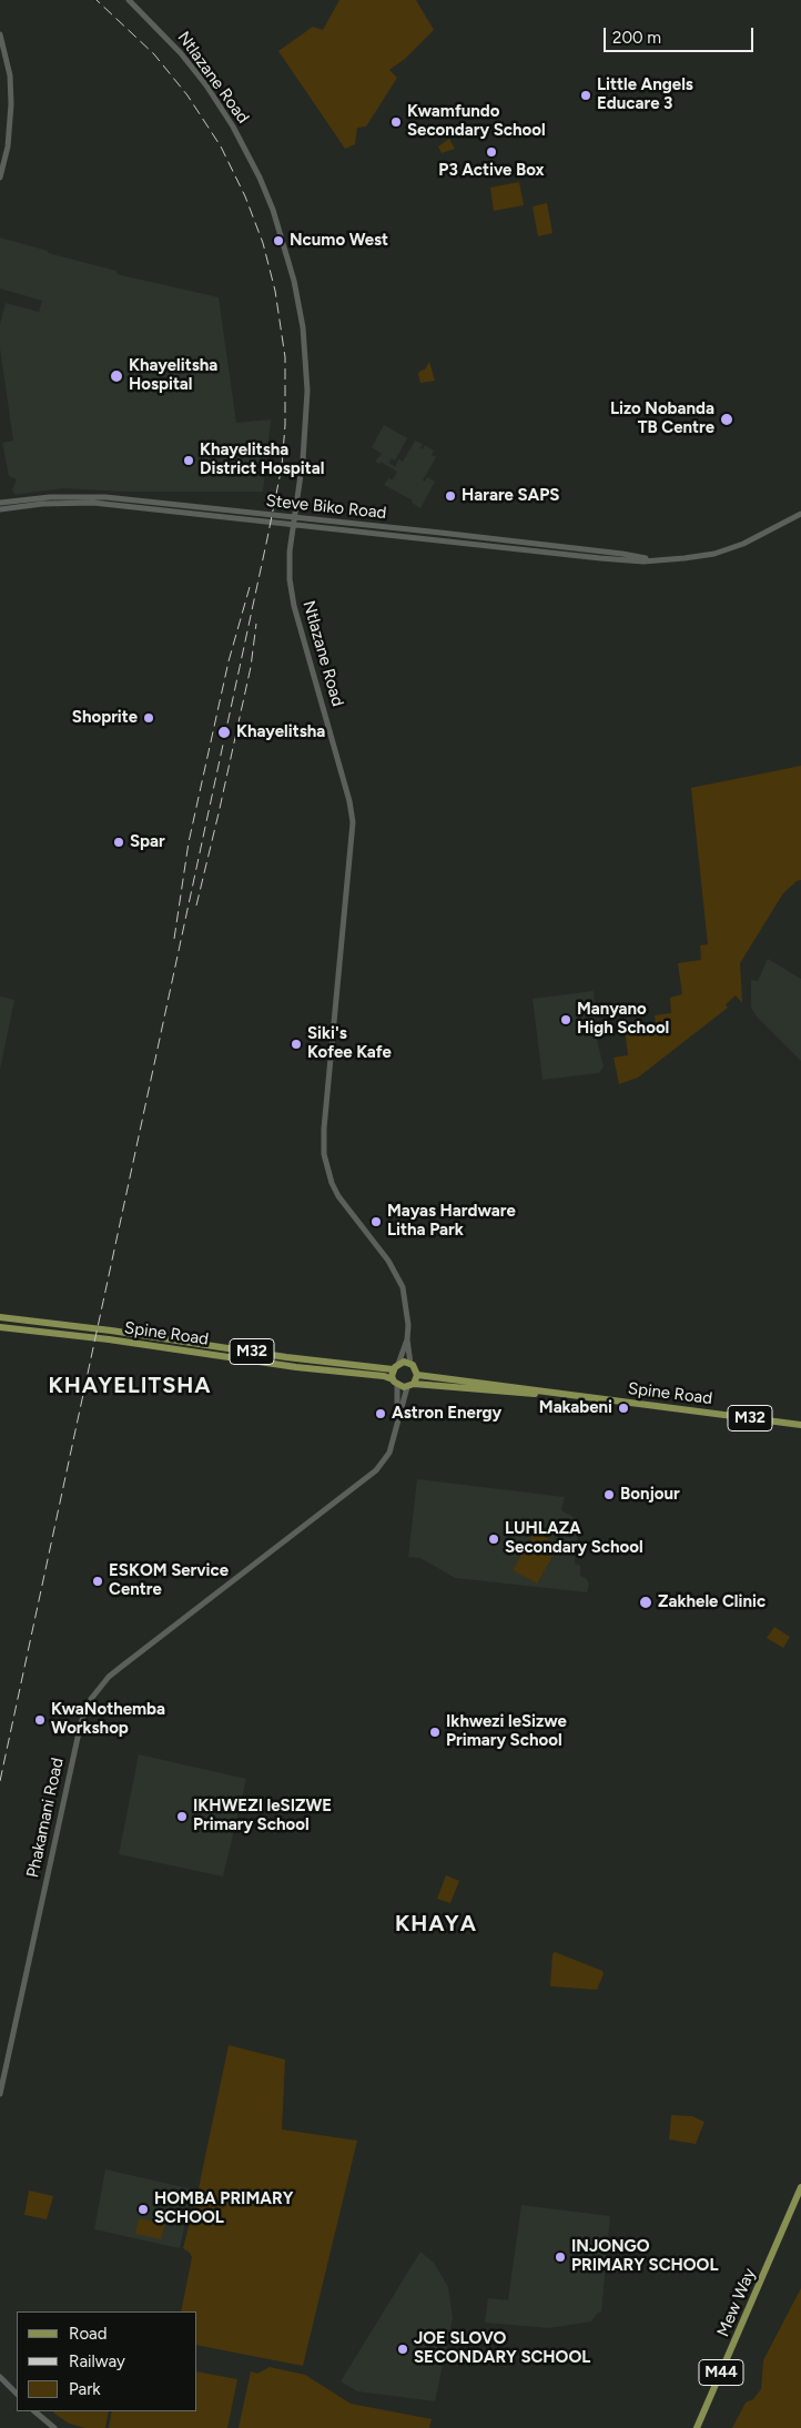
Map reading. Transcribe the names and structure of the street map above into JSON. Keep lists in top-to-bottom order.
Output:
{
  "streets": {
    "main road": [
      "Spine Road",
      "M32",
      "Mew Way",
      "M44"
    ],
    "street": ["Ntlazane Road", "Steve Biko Road", "Phakamani Road"]
  },
  "crossings": [
    ["Ntlazane Road", "Spine Road"],
    ["Ntlazane Road", "Phakamani Road"],
    ["Spine Road", "Phakamani Road"]
  ],
  "districts": ["KHAYELITSHA", "KHAYA"],
  "places": [
    "Little Angels Educare 3",
    "Kwamfundo Secondary School",
    "P3 Active Box",
    "Ncumo West",
    "Khayelitsha Hospital",
    "Lizo Nobanda TB Centre",
    "Khayelitsha District Hospital",
    "Harare SAPS",
    "Shoprite",
    "Khayelitsha",
    "Spar",
    "Manyano High School",
    "Siki's Kofee Kafe",
    "Mayas Hardware Litha Park",
    "Makabeni",
    "Astron Energy",
    "Bonjour",
    "LUHLAZA Secondary School",
    "ESKOM Service Centre",
    "Zakhele Clinic",
    "KwaNothemba Workshop",
    "Ikhwezi leSizwe Primary School",
    "IKHWEZI leSIZWE Primary School",
    "HOMBA PRIMARY SCHOOL",
    "INJONGO PRIMARY SCHOOL",
    "JOE SLOVO SECONDARY SCHOOL"
  ],
  "legend": ["Road", "Railway", "Park"],
  "scale_bar": "200 m"
}
